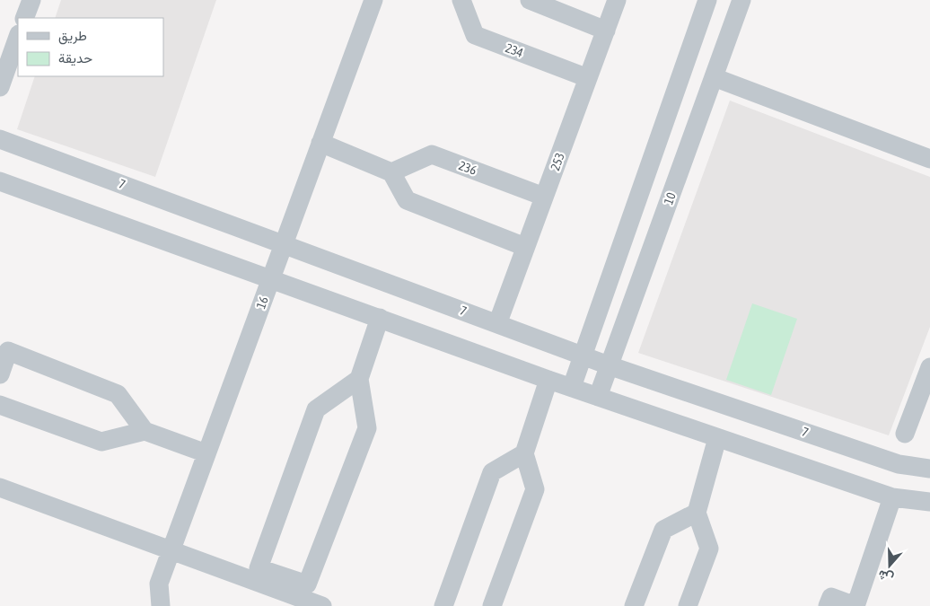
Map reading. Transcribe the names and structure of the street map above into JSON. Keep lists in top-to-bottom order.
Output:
{
  "streets": {
    "street": [
      "234",
      "253",
      "236",
      "7",
      "10",
      "16"
    ]
  },
  "crossings": [
    ["234", "253"],
    ["253", "236"],
    ["253", "7"],
    ["7", "10"],
    ["7", "16"]
  ],
  "legend": ["طريق", "حديقة"],
  "north": "bottom"
}
